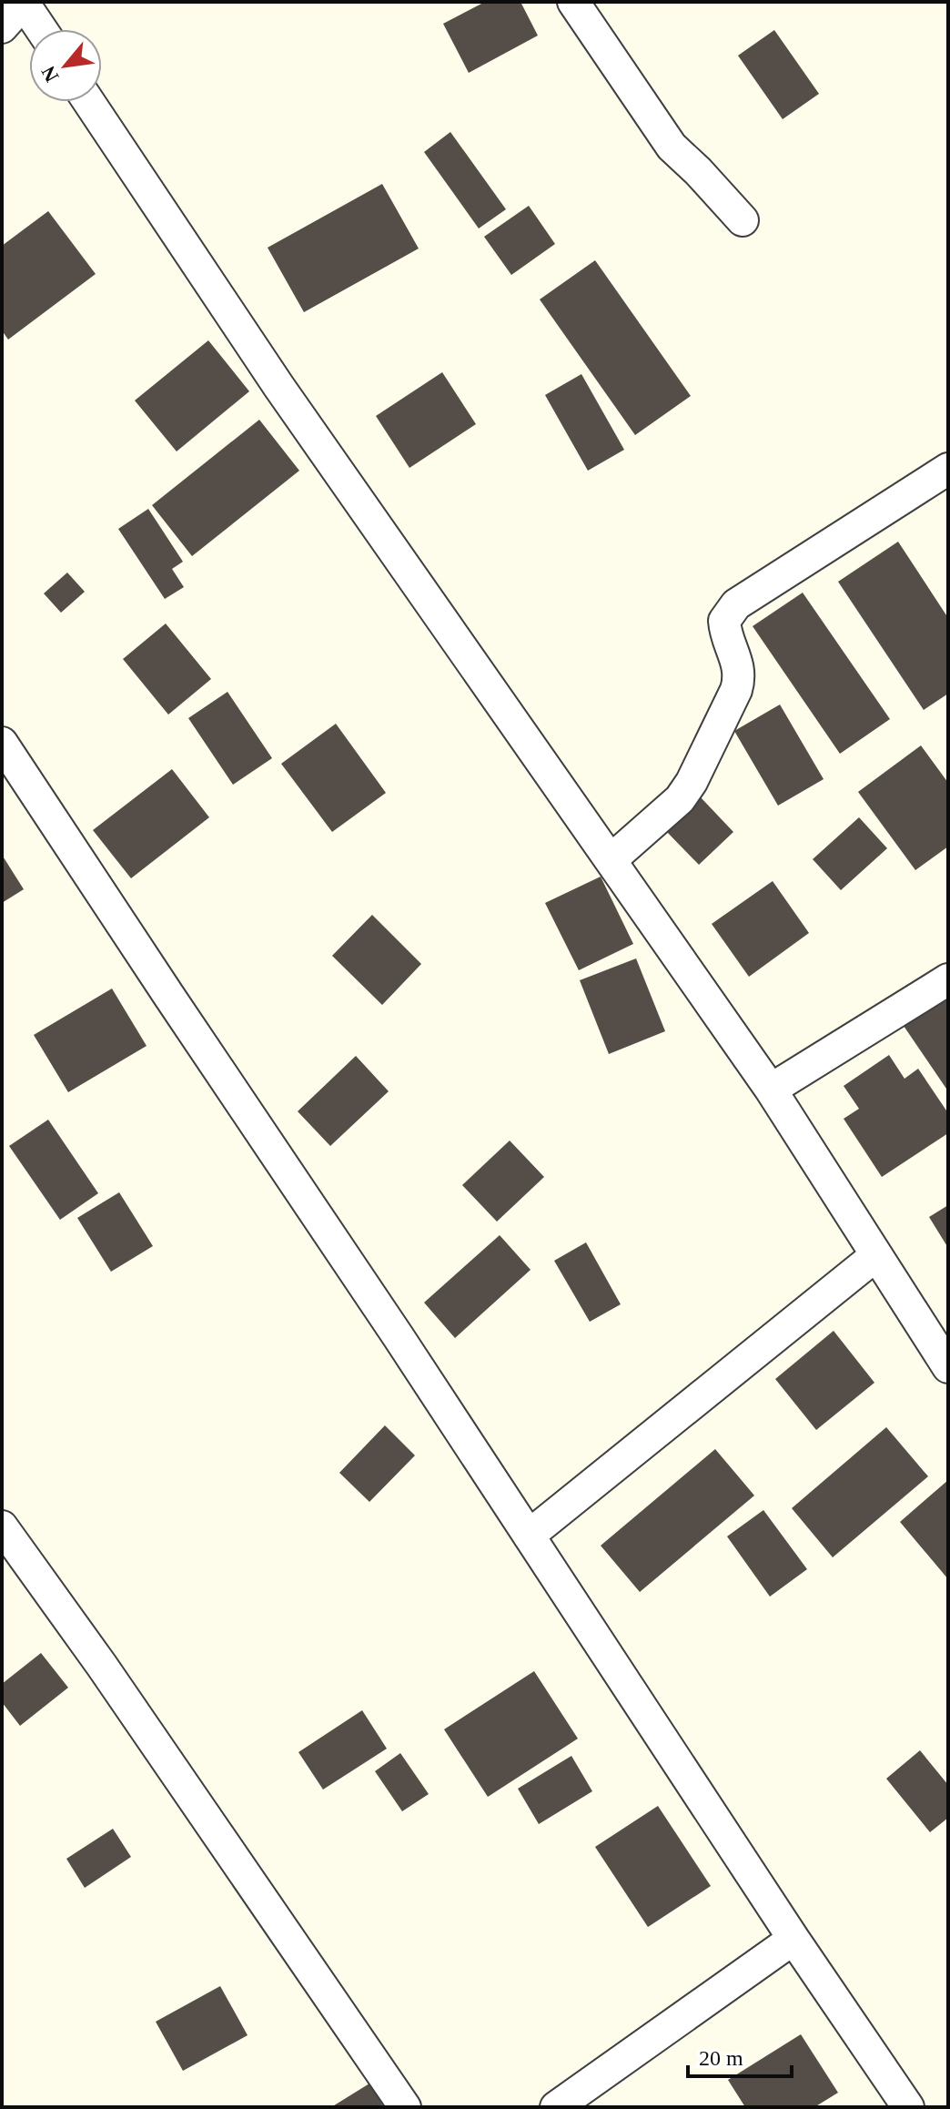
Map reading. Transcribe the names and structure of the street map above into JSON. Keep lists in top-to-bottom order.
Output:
{
  "scale_bar": "20 m",
  "north": "bottom left"
}
